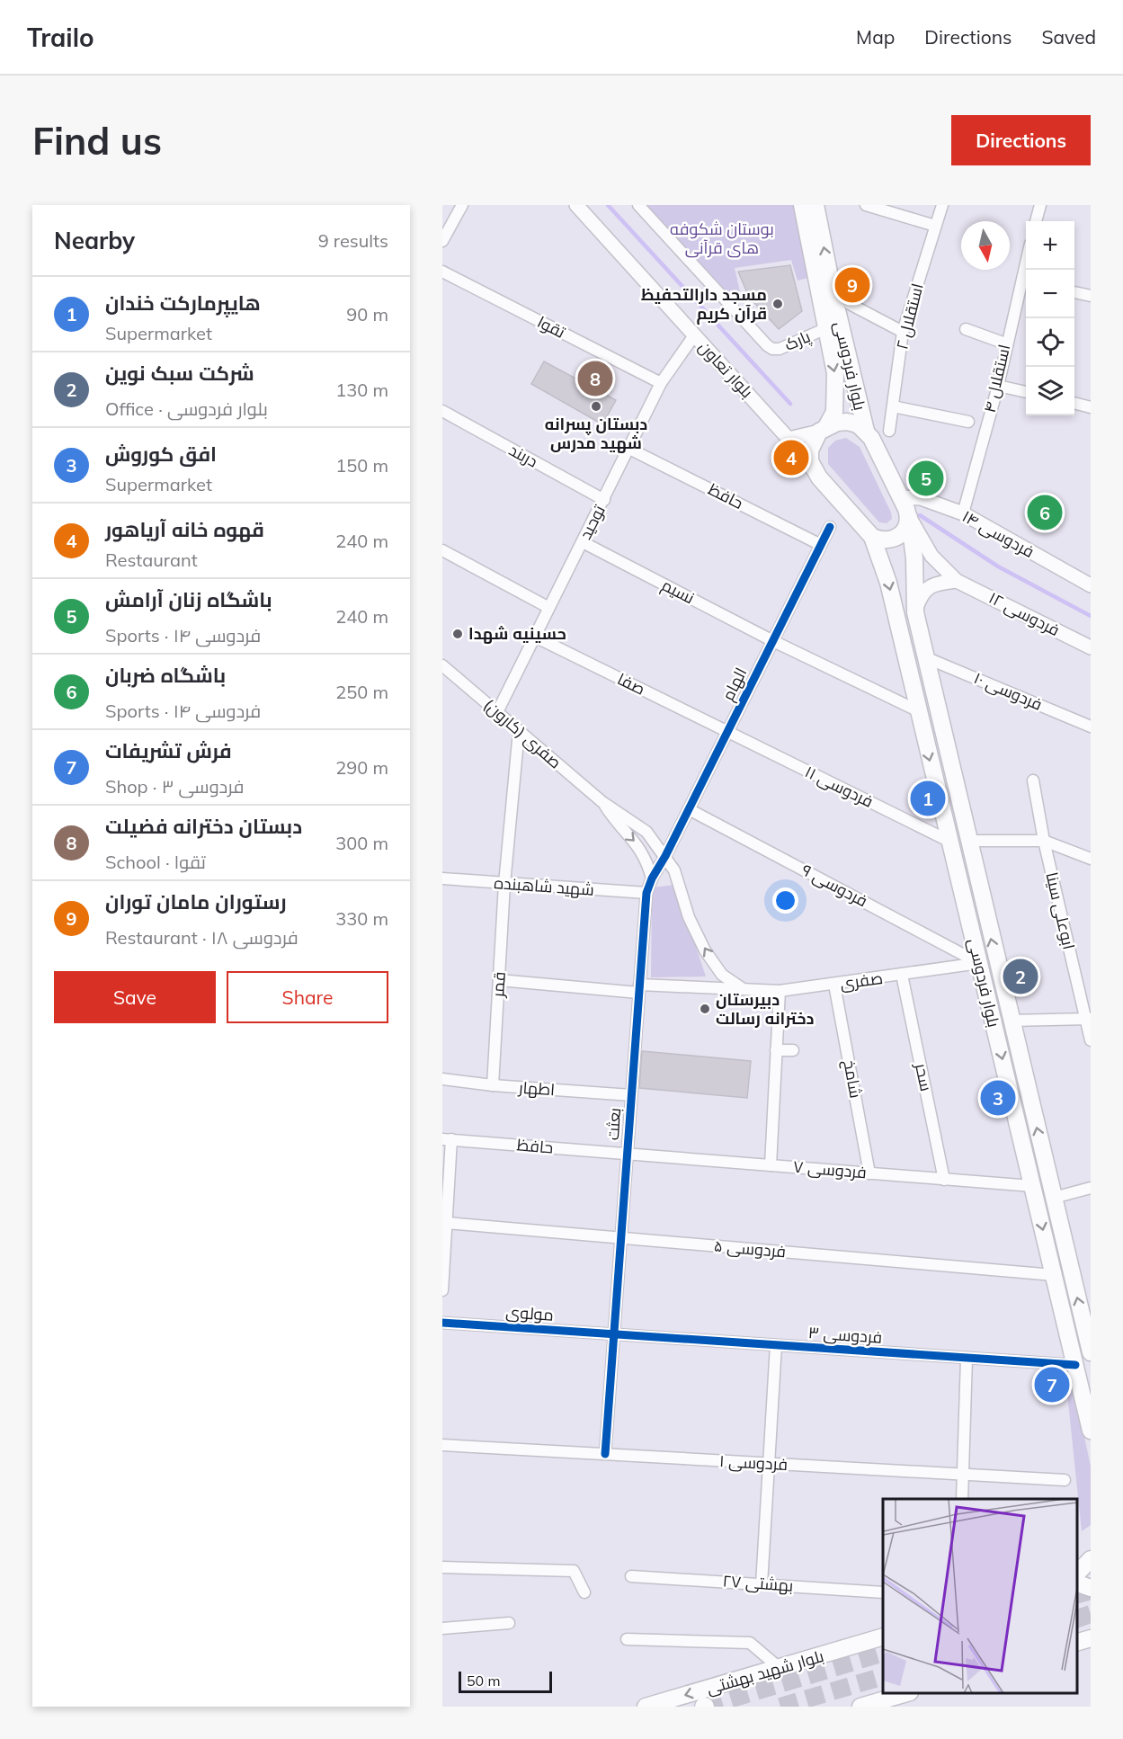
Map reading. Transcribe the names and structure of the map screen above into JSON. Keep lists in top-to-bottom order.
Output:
{
  "streets": {
    "main road": ["بلوار فردوسی", "بلوار شهید بهشتی"],
    "street": [
      "استقلال ۲",
      "تقوا",
      "پارک",
      "بلوار تعاون",
      "استقلال ۴",
      "دربند",
      "حافظ",
      "توحید",
      "فردوسی ۱۴",
      "نسیم",
      "فردوسی ۱۲",
      "صفا",
      "الهام",
      "فردوسی ۱۰",
      "صفری (کارون)",
      "فردوسی ۱۱",
      "فردوسی ۹",
      "شهید شاهبنده",
      "ابوعلی سینا",
      "صفری",
      "قمر",
      "سحر",
      "شامخ",
      "اطهار",
      "بعثت",
      "فردوسی ۷",
      "فردوسی ۵",
      "مولوی",
      "فردوسی ۳",
      "فردوسی ۱",
      "بهشتی ۲۷"
    ]
  },
  "crossings": [
    ["تقوا", "توحید"],
    ["پارک", "بلوار فردوسی"],
    ["بلوار فردوسی", "بلوار تعاون"],
    ["بلوار فردوسی", "فردوسی ۱۴"],
    ["بلوار فردوسی", "نسیم"],
    ["بلوار فردوسی", "فردوسی ۱۲"],
    ["بلوار فردوسی", "فردوسی ۱۰"],
    ["بلوار فردوسی", "فردوسی ۱۱"],
    ["بلوار فردوسی", "فردوسی ۹"],
    ["بلوار فردوسی", "صفری"],
    ["بلوار فردوسی", "فردوسی ۷"],
    ["بلوار فردوسی", "فردوسی ۵"],
    ["بلوار فردوسی", "فردوسی ۳"],
    ["بلوار تعاون", "توحید"],
    ["استقلال ۴", "فردوسی ۱۴"],
    ["دربند", "توحید"],
    ["حافظ", "توحید"],
    ["حافظ", "الهام"],
    ["حافظ", "بعثت"],
    ["حافظ", "فردوسی ۷"],
    ["توحید", "نسیم"],
    ["توحید", "صفا"],
    ["توحید", "صفری (کارون)"],
    ["نسیم", "الهام"],
    ["صفا", "الهام"],
    ["صفا", "فردوسی ۱۱"],
    ["الهام", "فردوسی ۱۱"],
    ["الهام", "فردوسی ۹"],
    ["الهام", "بعثت"],
    ["صفری (کارون)", "قمر"],
    ["فردوسی ۹", "صفری"],
    ["شهید شاهبنده", "قمر"],
    ["شهید شاهبنده", "بعثت"],
    ["صفری", "قمر"],
    ["صفری", "سحر"],
    ["صفری", "شامخ"],
    ["صفری", "بعثت"],
    ["قمر", "اطهار"],
    ["سحر", "فردوسی ۷"],
    ["شامخ", "فردوسی ۷"],
    ["اطهار", "بعثت"],
    ["بعثت", "فردوسی ۷"],
    ["بعثت", "فردوسی ۵"],
    ["بعثت", "مولوی"],
    ["بعثت", "فردوسی ۳"],
    ["بعثت", "فردوسی ۱"],
    ["مولوی", "فردوسی ۳"]
  ],
  "one_way": ["بلوار شهید بهشتی"],
  "parks": ["بوستان شکوفه های قرآنی"],
  "places": [
    "مسجد دارالتحفیظ قرآن کریم",
    "دبستان پسرانه شهید مدرس",
    "حسینیه شهدا",
    "دبیرستان دخترانه رسالت"
  ],
  "scale_bar": "50 m",
  "north": "bottom",
  "page": {
    "header": "Trailo",
    "nav": ["Map", "Directions", "Saved"],
    "buttons": [
      "Directions",
      ["Save", "Share"]
    ],
    "title": "Find us",
    "heading": ["Nearby", "9 results"],
    "map_buttons": ["+", "−"],
    "pins": [
      "9",
      "8",
      "4",
      "5",
      "6",
      "1",
      "2",
      "3",
      "7"
    ],
    "list": [
      {
        "mark": "1",
        "name": "هایپرمارکت خندان",
        "note": "Supermarket",
        "value": "90 m"
      },
      {
        "mark": "2",
        "name": "شرکت سبک نوین",
        "note": "Office · بلوار فردوسی",
        "value": "130 m"
      },
      {
        "mark": "3",
        "name": "افق کوروش",
        "note": "Supermarket",
        "value": "150 m"
      },
      {
        "mark": "4",
        "name": "قهوه خانه آریاهور",
        "note": "Restaurant",
        "value": "240 m"
      },
      {
        "mark": "5",
        "name": "باشگاه زنان آرامش",
        "note": "Sports · فردوسی ۱۴",
        "value": "240 m"
      },
      {
        "mark": "6",
        "name": "باشگاه ضربان",
        "note": "Sports · فردوسی ۱۴",
        "value": "250 m"
      },
      {
        "mark": "7",
        "name": "فرش تشریفات",
        "note": "Shop · فردوسی ۳",
        "value": "290 m"
      },
      {
        "mark": "8",
        "name": "دبستان دخترانه فضیلت",
        "note": "School · تقوا",
        "value": "300 m"
      },
      {
        "mark": "9",
        "name": "رستوران مامان توران",
        "note": "Restaurant · فردوسی ۱۸",
        "value": "330 m"
      }
    ],
    "scale": "50 m"
  }
}
